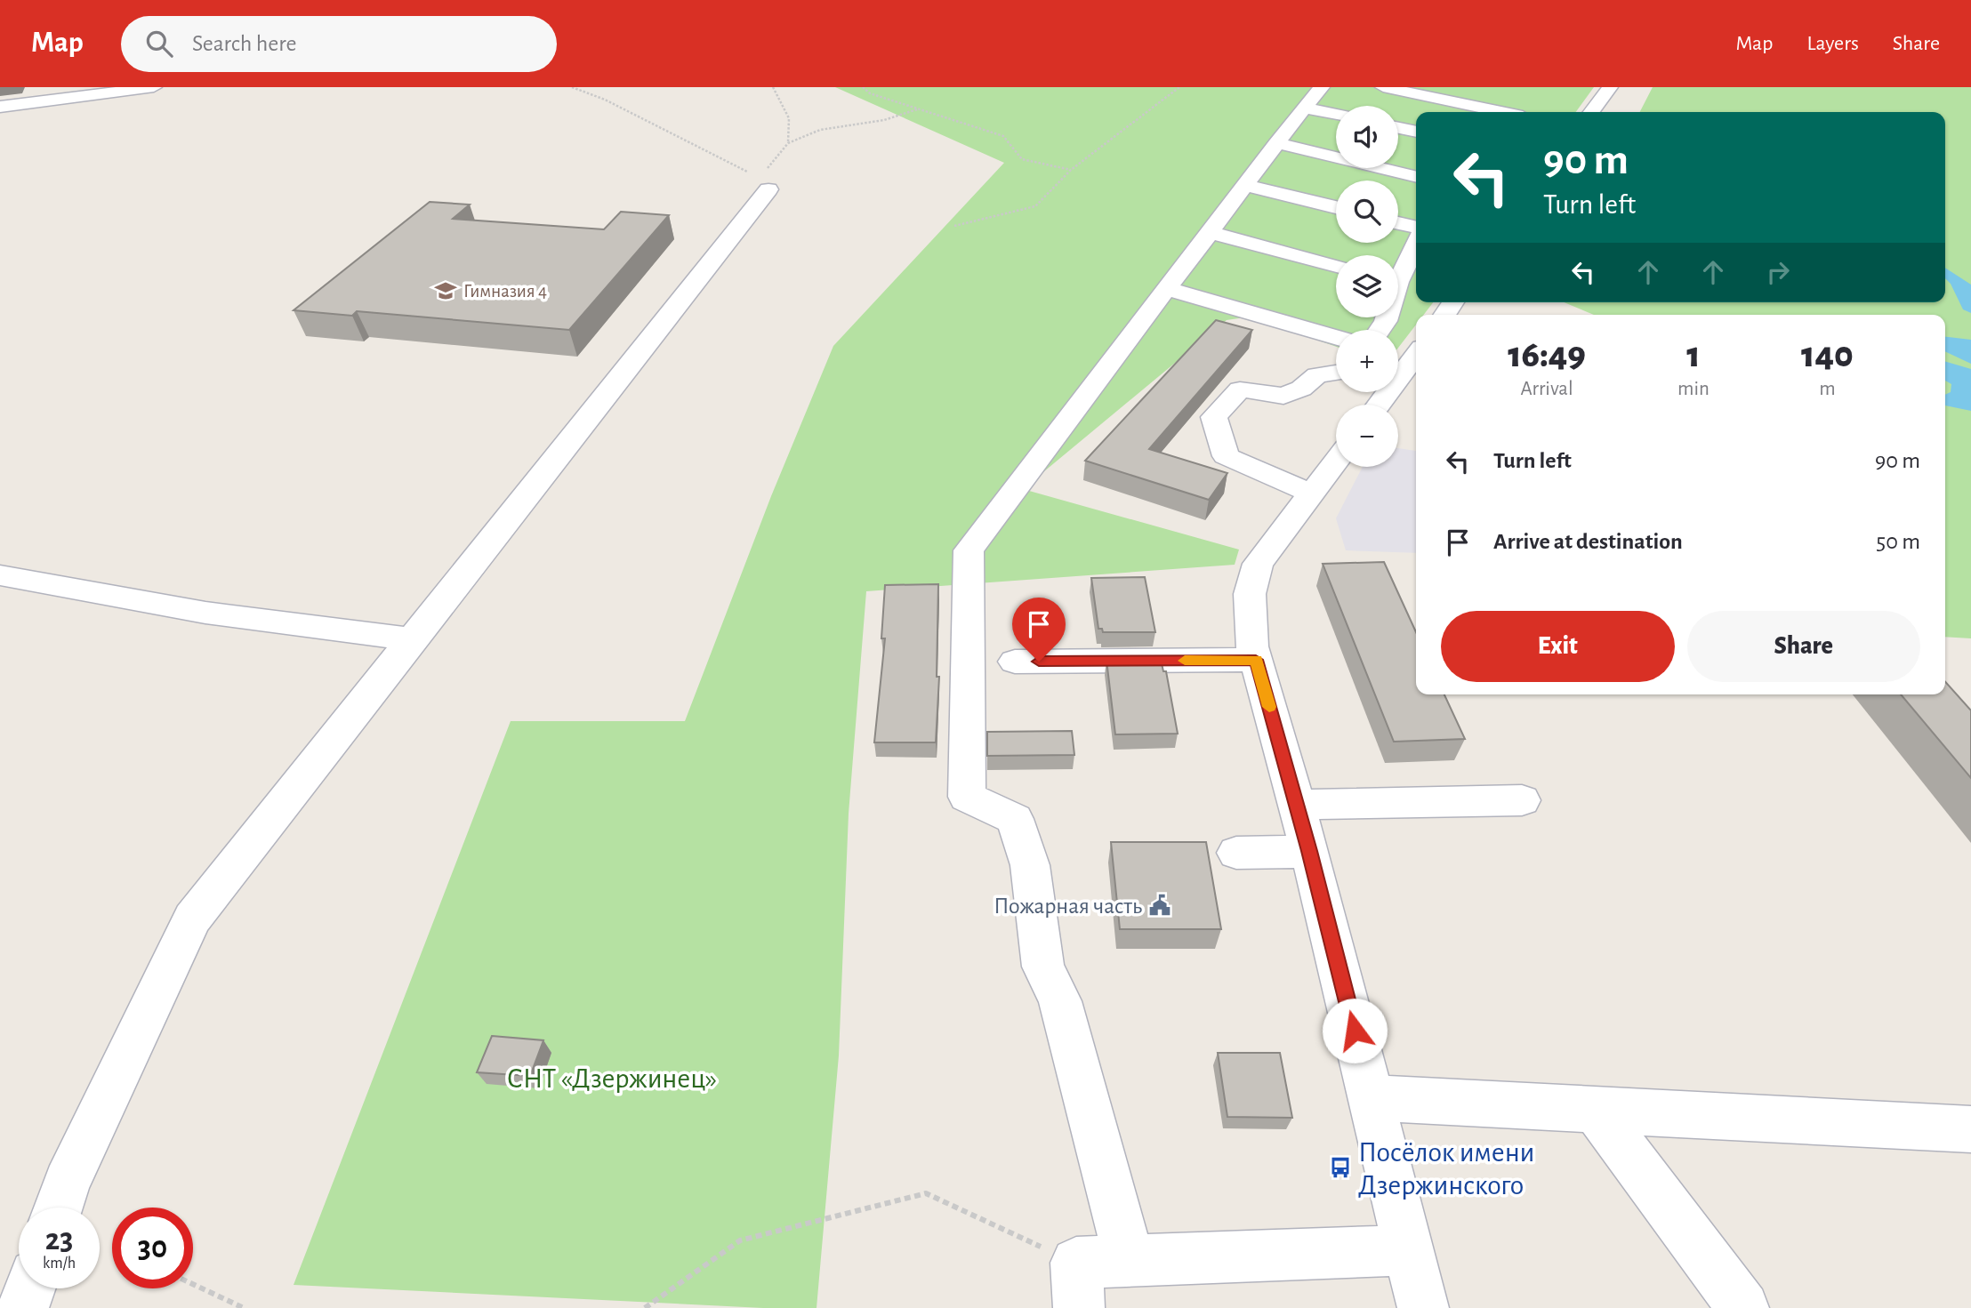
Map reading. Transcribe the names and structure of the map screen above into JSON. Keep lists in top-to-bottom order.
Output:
{
  "parks": ["СНТ «Дзержинец»"],
  "places": {
    "school or university": ["Гимназия 4"],
    "public building": ["Пожарная часть"],
    "bus stop": ["Посёлок имени Дзержинского"]
  },
  "page": {
    "header": "Map",
    "search": "Search here",
    "nav": ["Map", "Layers", "Share"],
    "map_buttons": ["+", "−"],
    "turn": ["90 m", "Turn left"],
    "eta": [
      "16:49",
      "Arrival",
      "1",
      "min",
      "140",
      "m"
    ],
    "list": [
      {
        "name": "Turn left",
        "value": "90 m"
      },
      {
        "name": "Arrive at destination",
        "value": "50 m"
      }
    ],
    "buttons": ["Exit", "Share"],
    "speed": "23 km/h",
    "limit": "30"
  }
}
